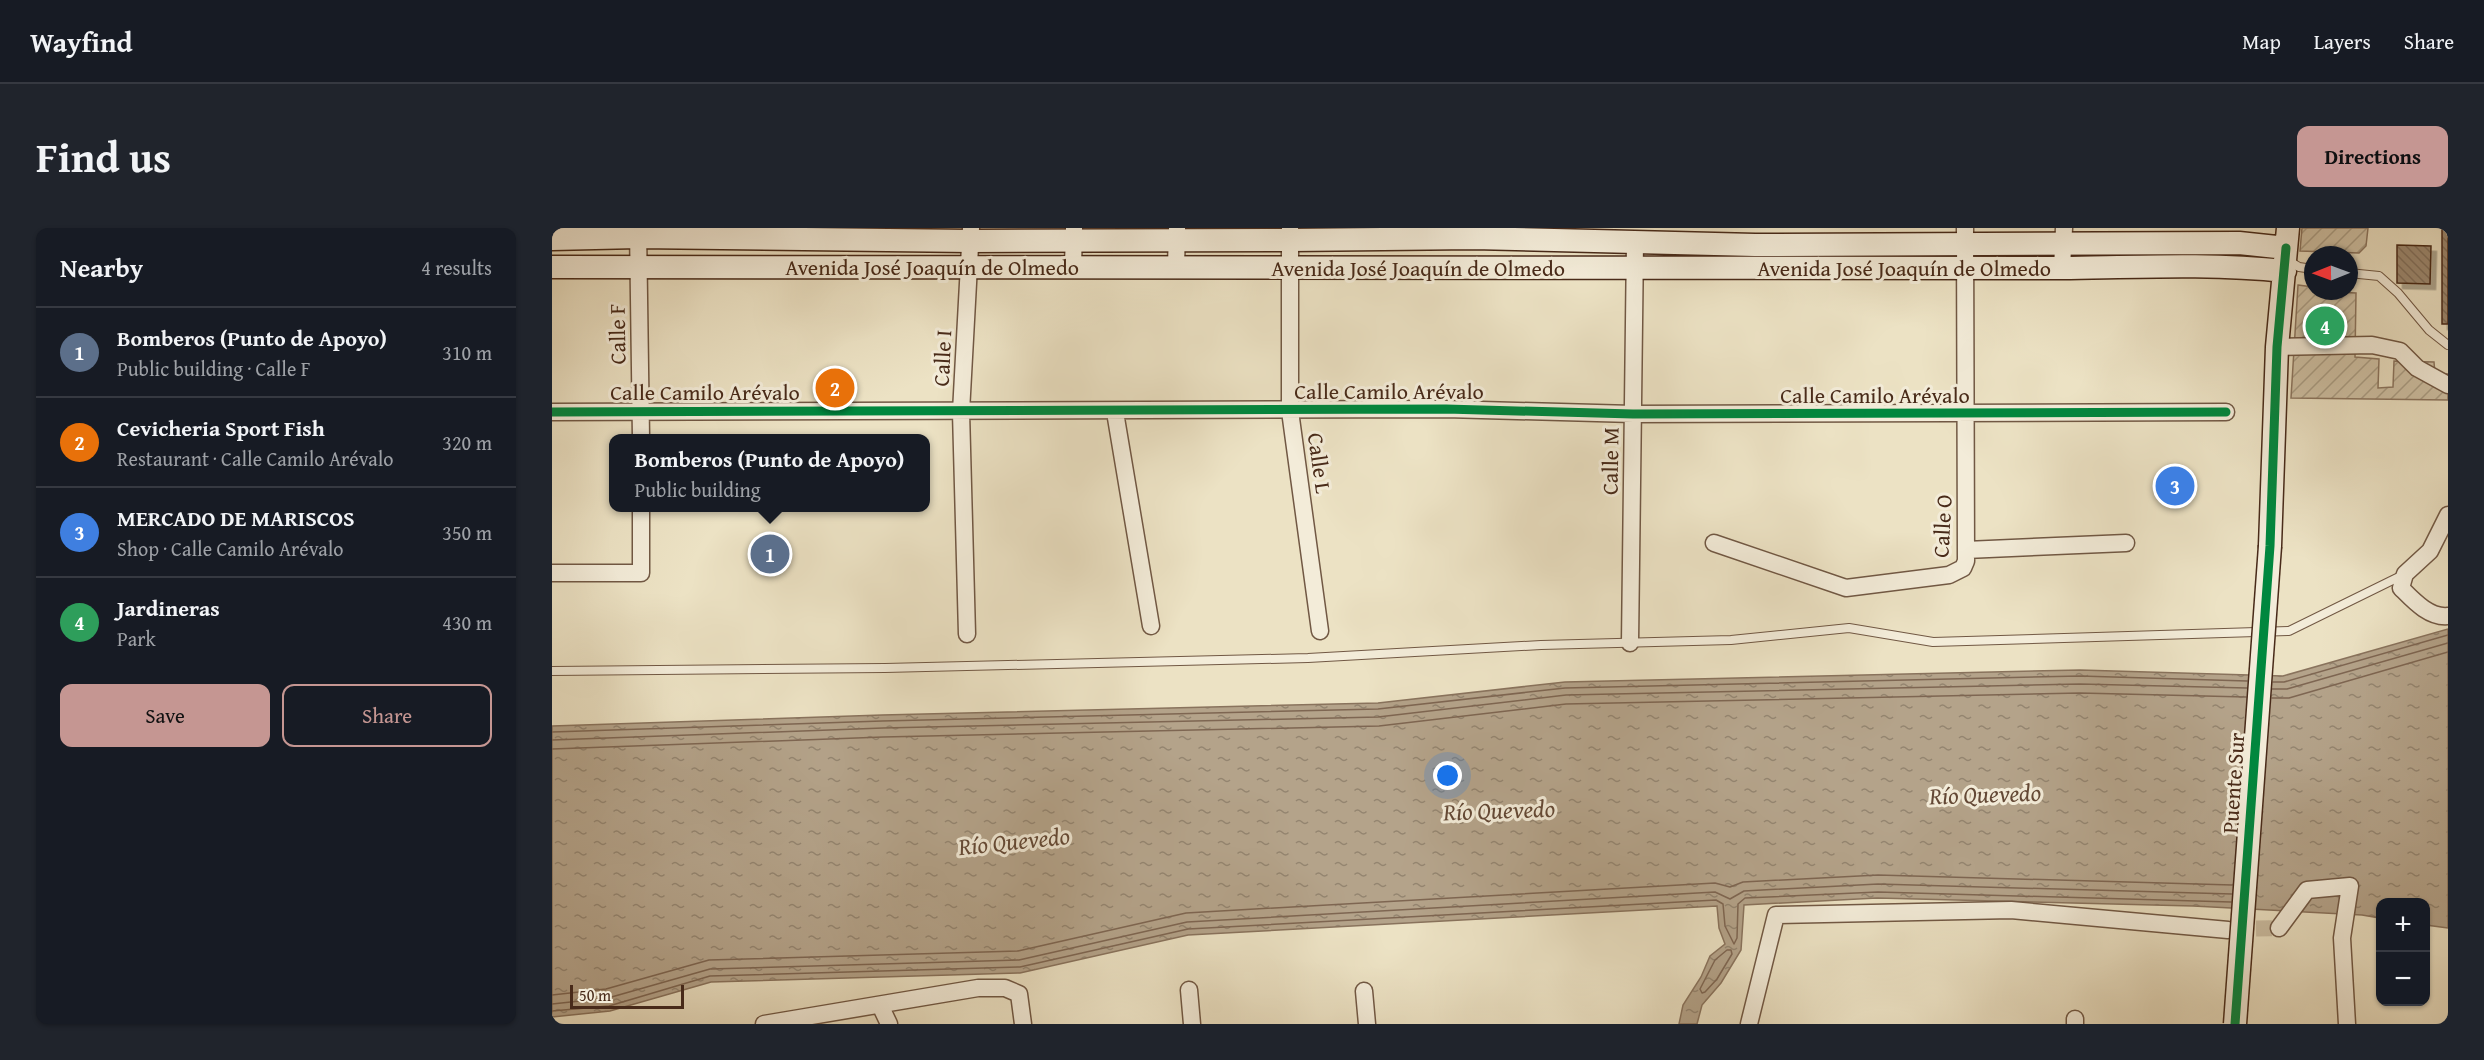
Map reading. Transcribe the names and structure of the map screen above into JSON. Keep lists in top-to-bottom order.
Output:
{
  "streets": {
    "main road": ["Avenida José Joaquín de Olmedo", "Puente Sur"],
    "street": [
      "Calle F",
      "Calle I",
      "Calle Camilo Arévalo",
      "Calle M",
      "Calle L",
      "Calle O"
    ]
  },
  "crossings": [
    ["Avenida José Joaquín de Olmedo", "Calle F"],
    ["Avenida José Joaquín de Olmedo", "Calle I"],
    ["Avenida José Joaquín de Olmedo", "Calle M"],
    ["Avenida José Joaquín de Olmedo", "Calle L"],
    ["Avenida José Joaquín de Olmedo", "Calle O"],
    ["Calle F", "Calle Camilo Arévalo"],
    ["Calle I", "Calle Camilo Arévalo"],
    ["Calle Camilo Arévalo", "Calle M"],
    ["Calle Camilo Arévalo", "Calle L"],
    ["Calle Camilo Arévalo", "Calle O"]
  ],
  "water": ["Río Quevedo"],
  "scale_bar": "50 m",
  "north": "left",
  "page": {
    "header": "Wayfind",
    "nav": ["Map", "Layers", "Share"],
    "title": "Find us",
    "buttons": [
      "Directions",
      ["Save", "Share"]
    ],
    "heading": ["Nearby", "4 results"],
    "pins": [
      "4",
      "2",
      "3",
      "1"
    ],
    "list": [
      {
        "mark": "1",
        "name": "Bomberos (Punto de Apoyo)",
        "note": "Public building · Calle F",
        "value": "310 m"
      },
      {
        "mark": "2",
        "name": "Cevicheria Sport Fish",
        "note": "Restaurant · Calle Camilo Arévalo",
        "value": "320 m"
      },
      {
        "mark": "3",
        "name": "MERCADO DE MARISCOS",
        "note": "Shop · Calle Camilo Arévalo",
        "value": "350 m"
      },
      {
        "mark": "4",
        "name": "Jardineras",
        "note": "Park",
        "value": "430 m"
      }
    ],
    "popup": ["Bomberos (Punto de Apoyo)", "Public building"],
    "map_buttons": ["+", "−"],
    "scale": "50 m"
  }
}
